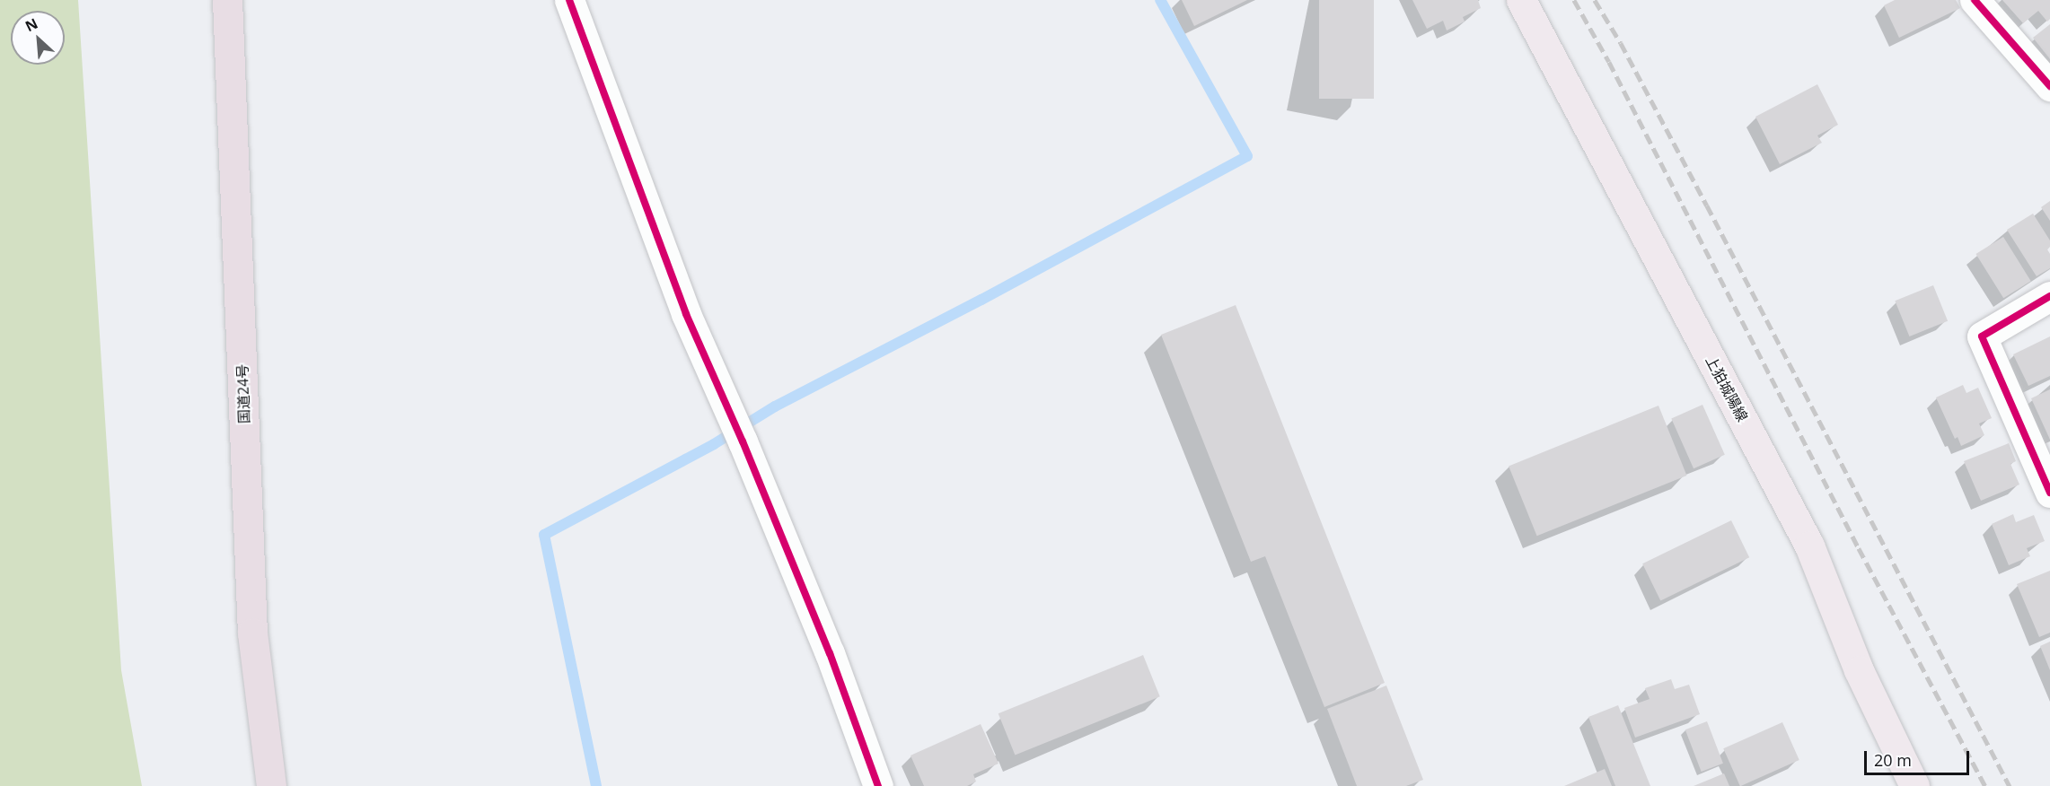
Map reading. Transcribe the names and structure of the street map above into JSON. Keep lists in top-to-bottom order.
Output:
{
  "streets": {
    "highway": ["国道24号"],
    "main road": ["上狛城陽線"]
  },
  "scale_bar": "20 m",
  "north": "top left"
}
